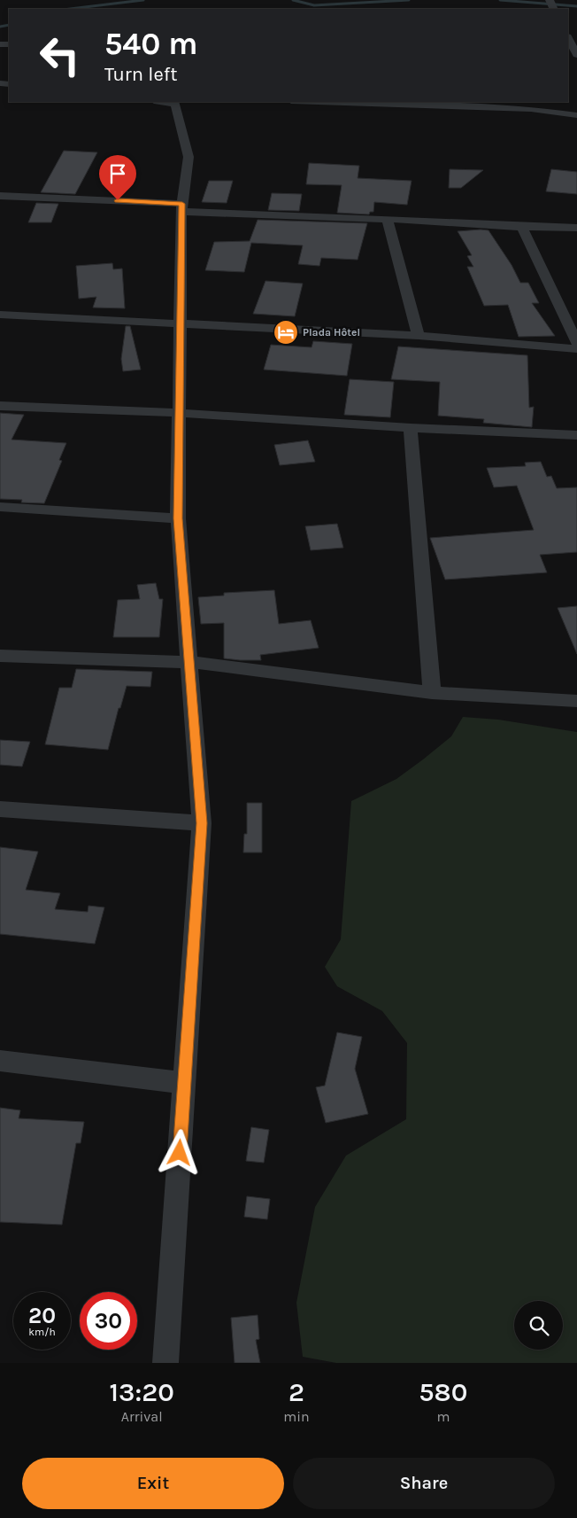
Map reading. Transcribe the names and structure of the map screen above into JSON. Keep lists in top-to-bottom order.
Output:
{
  "places": {
    "hotel": ["Plada Hôtel"]
  },
  "page": {
    "turn": ["540 m", "Turn left"],
    "speed": "20 km/h",
    "limit": "30",
    "eta": [
      "13:20",
      "Arrival",
      "2",
      "min",
      "580",
      "m"
    ],
    "buttons": ["Exit", "Share"]
  }
}
